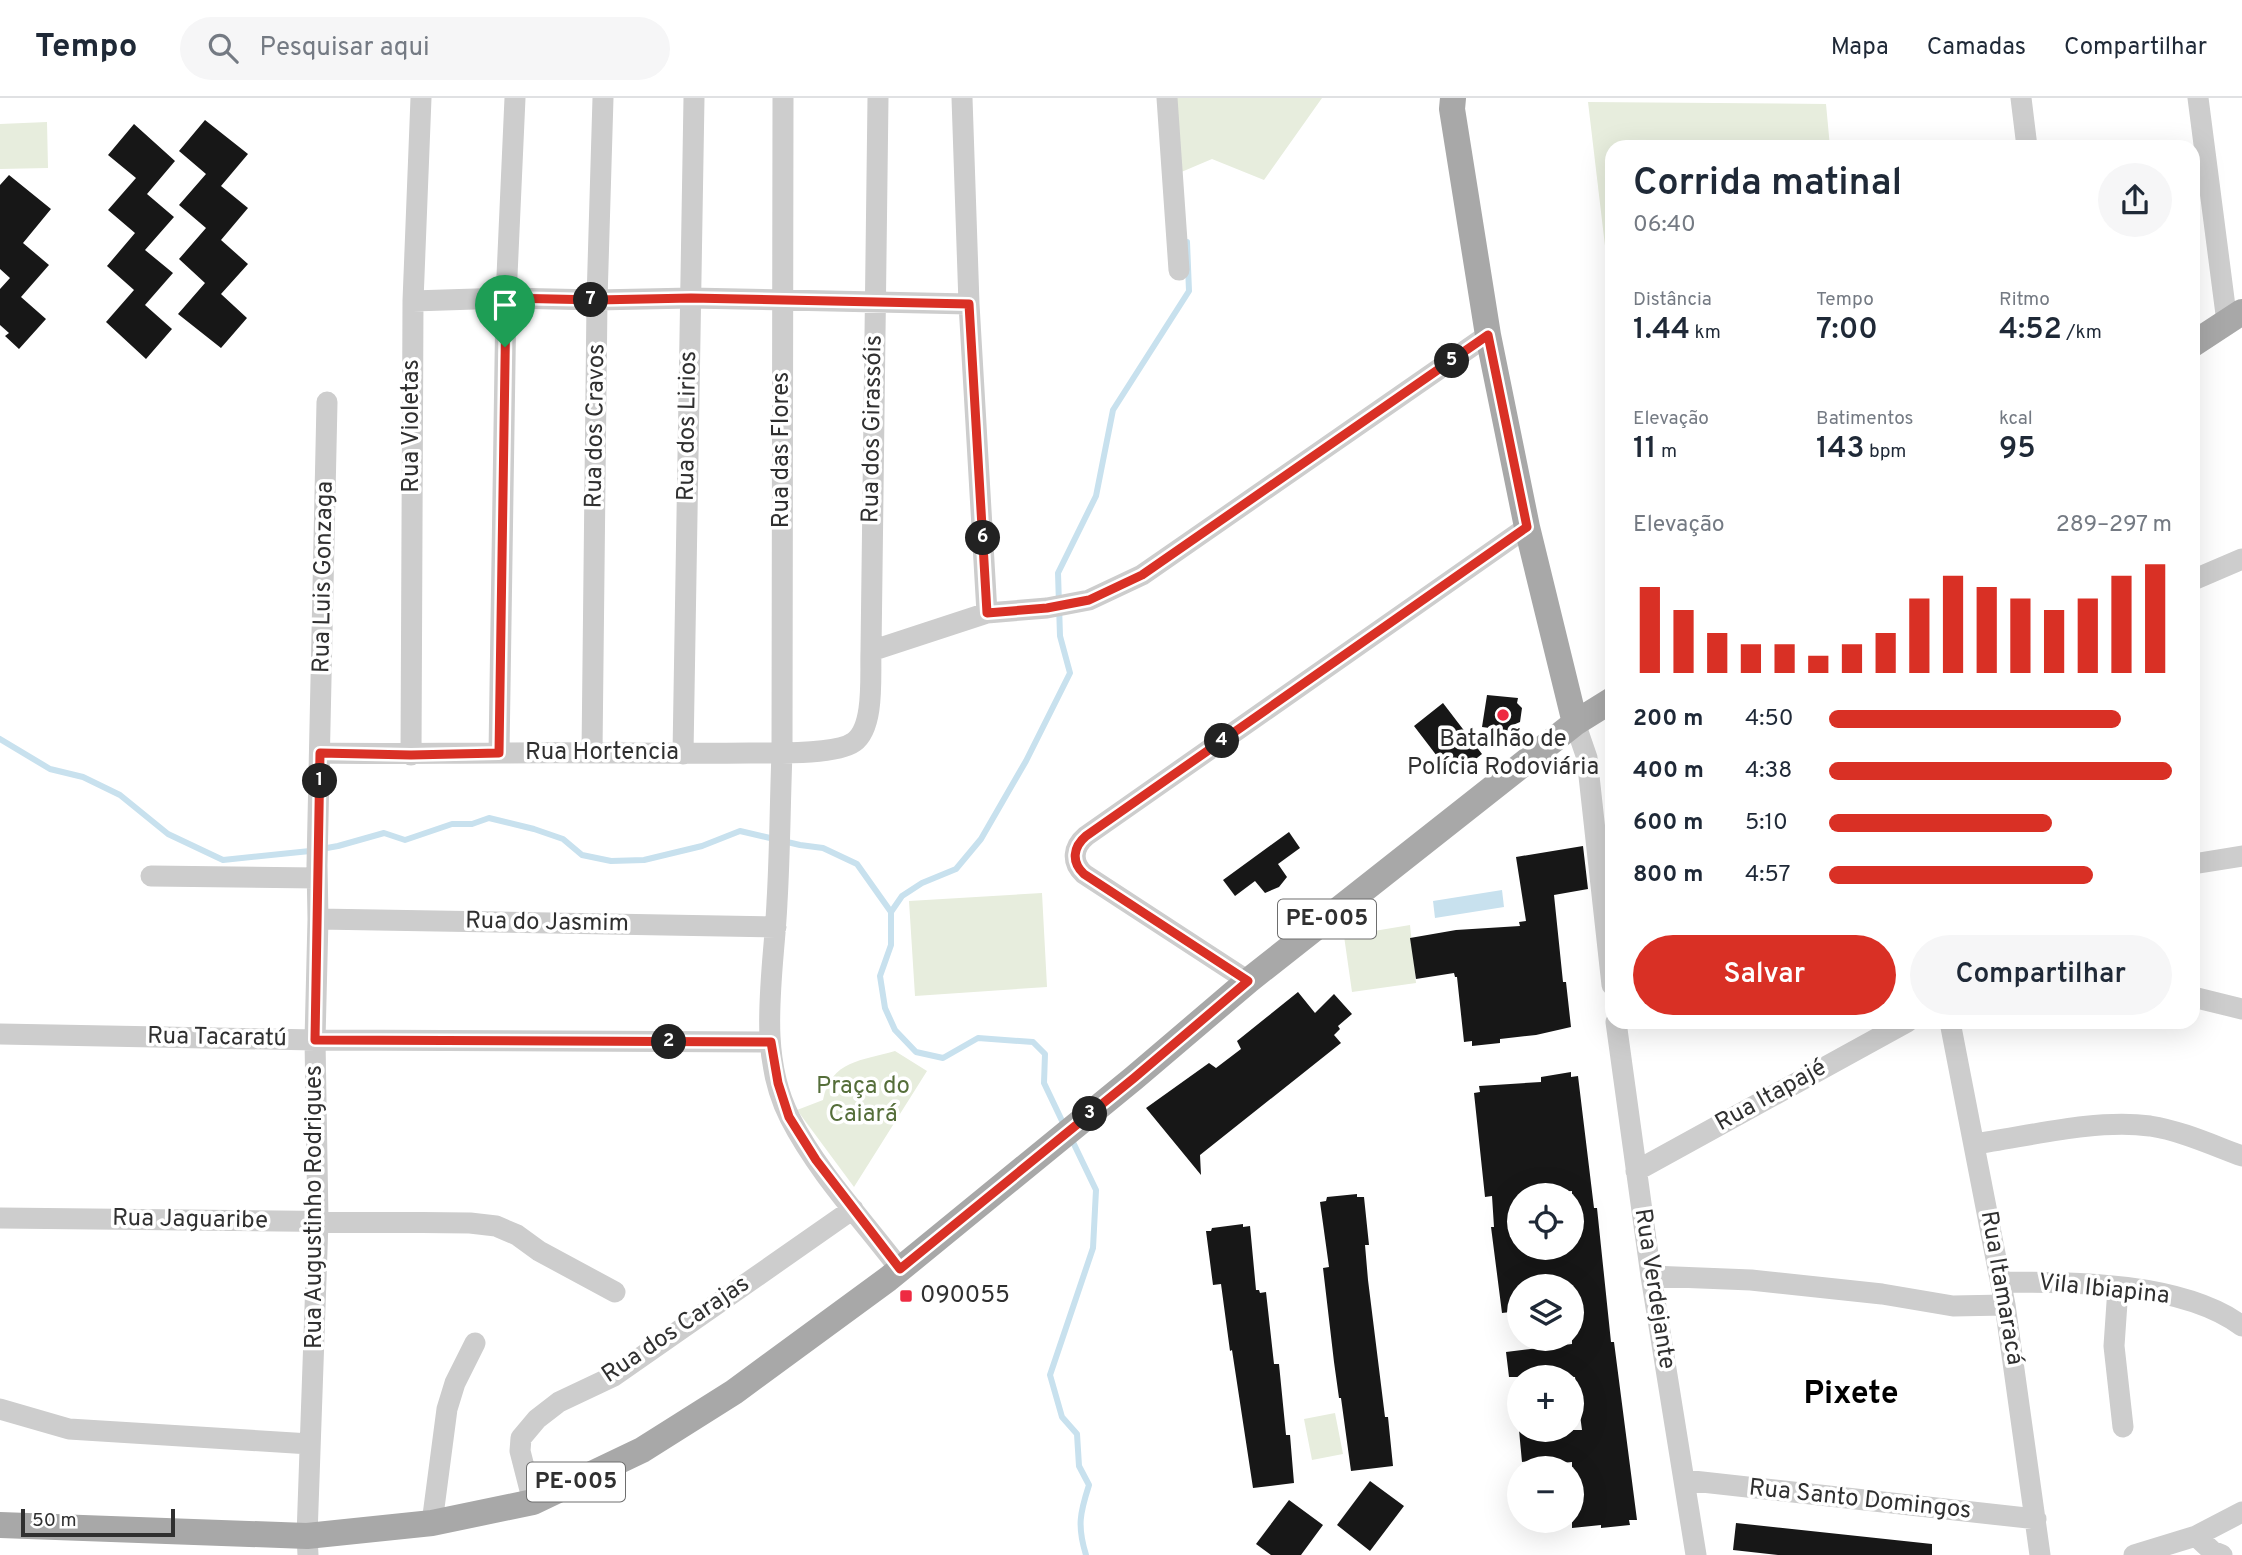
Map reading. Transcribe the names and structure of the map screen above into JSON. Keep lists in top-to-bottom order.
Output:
{
  "streets": {
    "main road": ["PE-005"],
    "street": [
      "Rua Violetas",
      "Rua dos Cravos",
      "Rua dos Lirios",
      "Rua dos Girassóis",
      "Rua das Flores",
      "Rua Luis Gonzaga",
      "Rua Hortencia",
      "Rua do Jasmim",
      "Rua Tacaratú",
      "Rua Itapajé",
      "Rua Augustinho Rodrigues",
      "Rua Jaguaribe",
      "Rua Itamaracá",
      "Rua Verdejante",
      "Vila Ibiapina",
      "Rua dos Carajas",
      "Rua Santo Domingos"
    ]
  },
  "crossings": [
    ["Rua Violetas", "Rua Hortencia"],
    ["Rua dos Cravos", "Rua Hortencia"],
    ["Rua dos Lirios", "Rua Hortencia"],
    ["Rua dos Girassóis", "Rua Hortencia"],
    ["Rua das Flores", "Rua Hortencia"],
    ["Rua das Flores", "Rua do Jasmim"],
    ["Rua Luis Gonzaga", "Rua Hortencia"],
    ["Rua Luis Gonzaga", "Rua Augustinho Rodrigues"],
    ["Rua Hortencia", "Rua Augustinho Rodrigues"],
    ["PE-005", "Rua Augustinho Rodrigues"],
    ["PE-005", "Rua dos Carajas"],
    ["Rua do Jasmim", "Rua Augustinho Rodrigues"],
    ["Rua Tacaratú", "Rua Augustinho Rodrigues"],
    ["Rua Itapajé", "Rua Verdejante"],
    ["Rua Augustinho Rodrigues", "Rua Jaguaribe"],
    ["Rua Itamaracá", "Vila Ibiapina"],
    ["Rua Itamaracá", "Rua Santo Domingos"],
    ["Rua Verdejante", "Rua Santo Domingos"]
  ],
  "districts": ["Pixete"],
  "parks": ["Praça do Caiará"],
  "places": {
    "other": ["Batalhão de Polícia Rodoviária"],
    "transit": ["090055"]
  },
  "scale_bar": "50 m",
  "page": {
    "header": "Tempo",
    "search": "Pesquisar aqui",
    "nav": ["Mapa", "Camadas", "Compartilhar"],
    "heading": ["Corrida matinal", "06:40"],
    "stats": [
      ["Distância", "1.44 km"],
      ["Tempo", "7:00"],
      ["Ritmo", "4:52 /km"],
      ["Elevação", "11 m"],
      ["Batimentos", "143 bpm"],
      ["kcal", "95"]
    ],
    "pins": [
      "7",
      "5",
      "6",
      "4",
      "1",
      "2",
      "3"
    ],
    "chart": ["Elevação", "289–297 m"],
    "list": [
      {
        "name": "200 m",
        "note": "4:50"
      },
      {
        "name": "400 m",
        "note": "4:38"
      },
      {
        "name": "600 m",
        "note": "5:10"
      },
      {
        "name": "800 m",
        "note": "4:57"
      }
    ],
    "buttons": ["Salvar", "Compartilhar"],
    "map_buttons": ["+", "−"],
    "scale": "50 m"
  }
}
